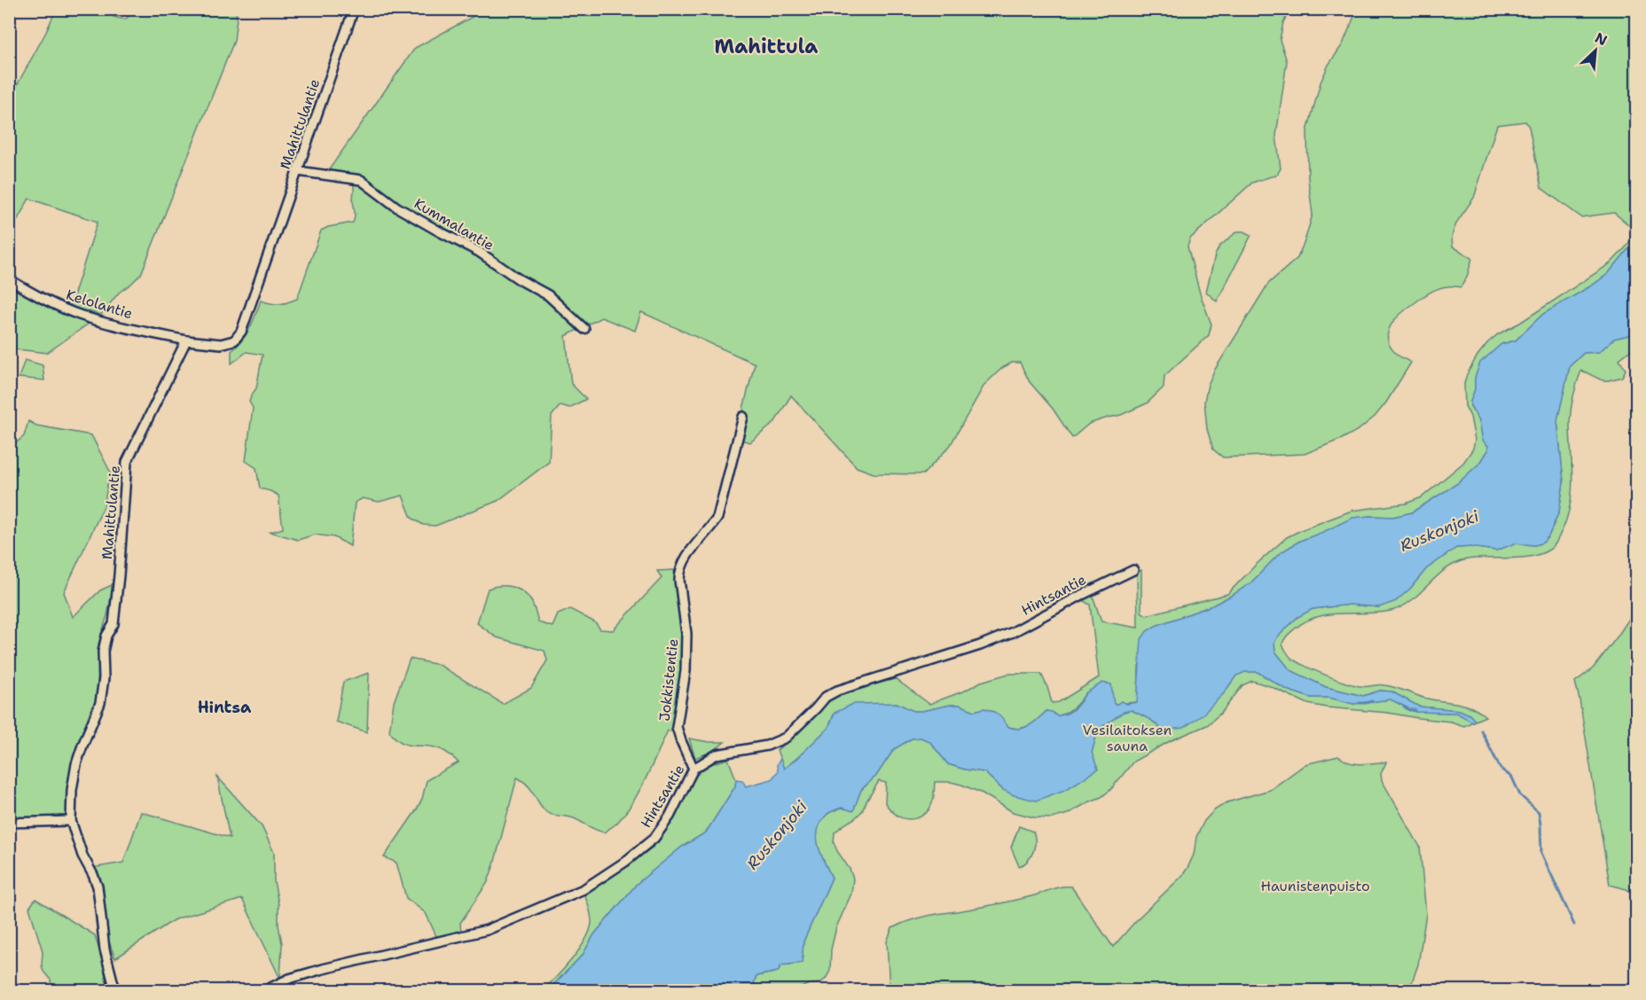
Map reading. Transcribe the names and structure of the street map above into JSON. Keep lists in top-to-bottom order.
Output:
{
  "streets": {
    "street": [
      "Mahittulantie",
      "Kummalantie",
      "Kelolantie",
      "Hintsantie",
      "Jokkistentie"
    ]
  },
  "crossings": [
    ["Mahittulantie", "Kummalantie"],
    ["Mahittulantie", "Kelolantie"],
    ["Hintsantie", "Jokkistentie"]
  ],
  "districts": ["Mahittula", "Hintsa"],
  "water": ["Ruskonjoki"],
  "parks": ["Vesilaitoksen sauna", "Haunistenpuisto"],
  "north": "top right"
}
